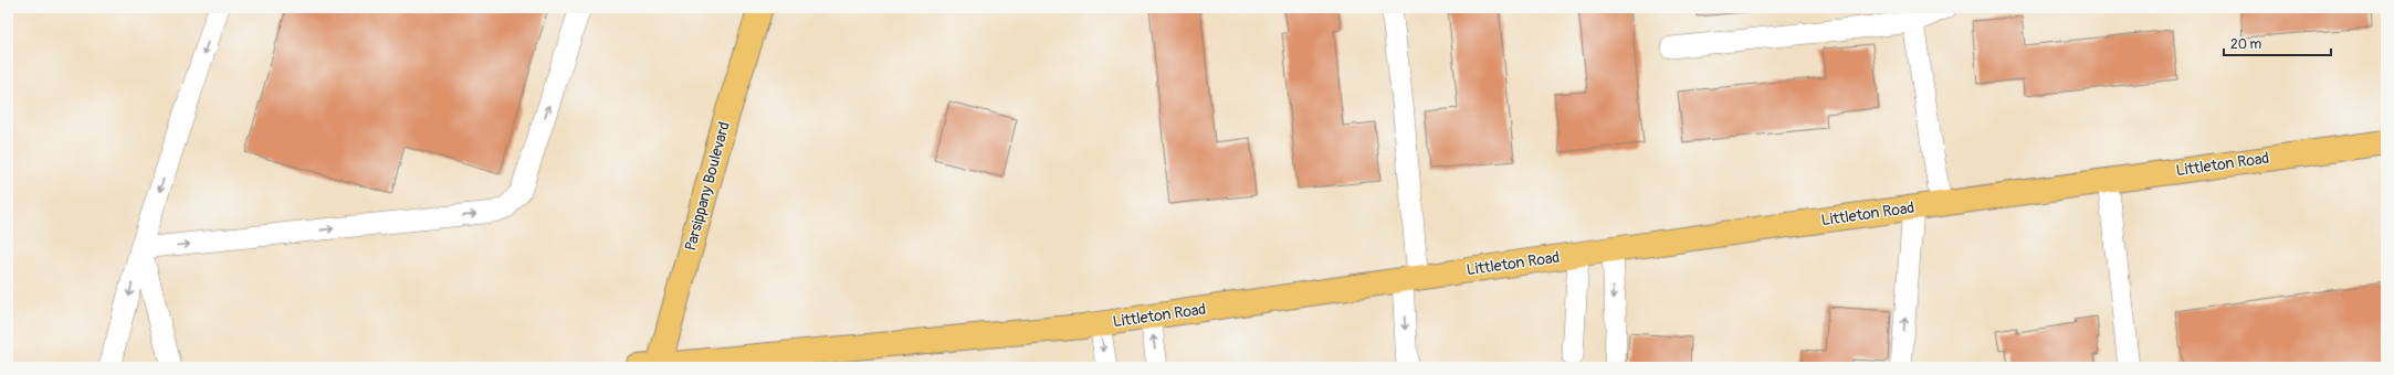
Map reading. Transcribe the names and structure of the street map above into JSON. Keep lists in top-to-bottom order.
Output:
{
  "streets": {
    "main road": ["Littleton Road", "Parsippany Boulevard"]
  },
  "crossings": [
    ["Littleton Road", "Parsippany Boulevard"]
  ],
  "scale_bar": "20 m"
}
